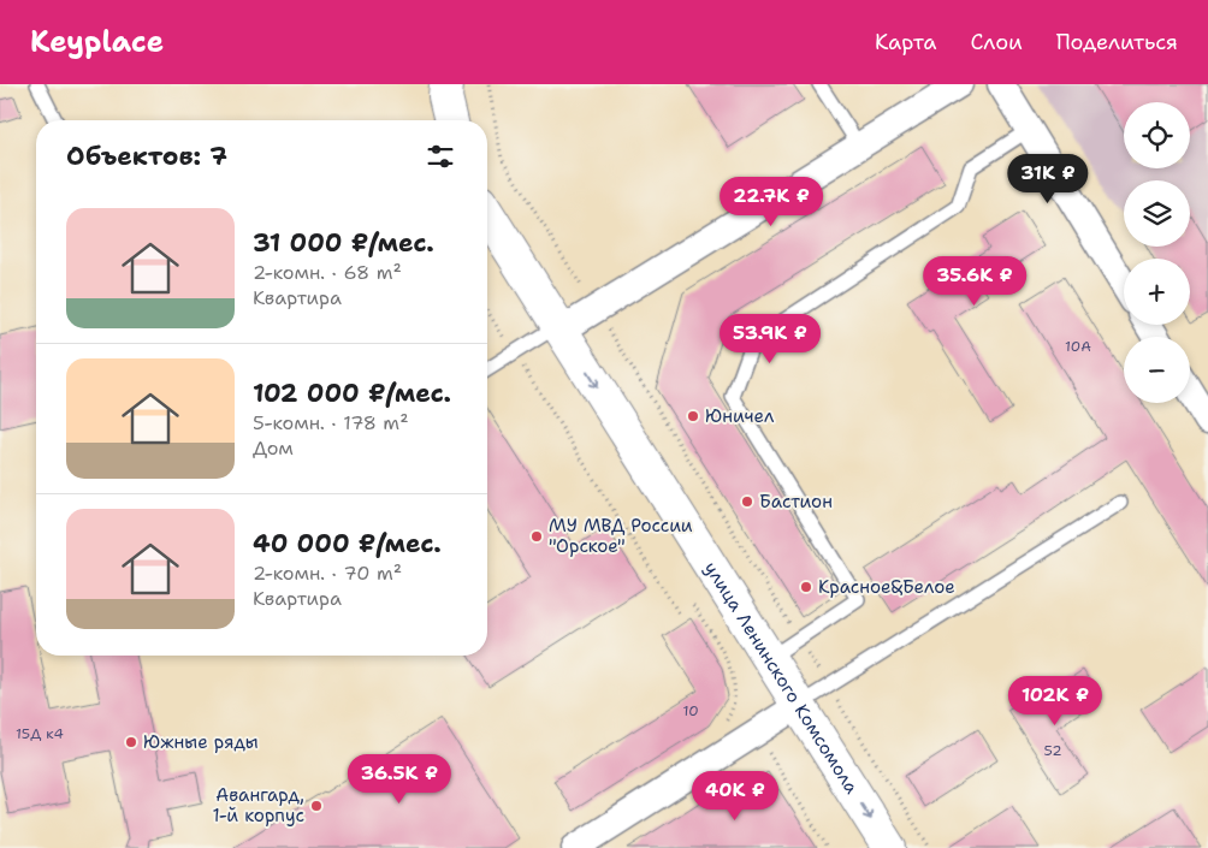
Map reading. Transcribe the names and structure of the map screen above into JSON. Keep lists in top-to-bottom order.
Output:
{
  "streets": {
    "street": ["улица Ленинского Комсомола"]
  },
  "one_way": ["улица Ленинского Комсомола"],
  "places": [
    "Юничел",
    "Бастион",
    "МУ МВД России \"Орское\"",
    "Красное&Белое",
    "Южные ряды",
    "Авангард, 1-й корпус"
  ],
  "house_numbers": [
    "10А",
    "10",
    "15Д к4",
    "52"
  ],
  "page": {
    "header": "Keyplace",
    "nav": ["Карта", "Слои", "Поделиться"],
    "map_buttons": ["+", "−"],
    "heading": "Объектов: 7",
    "price": [
      "31K ₽",
      "22.7K ₽",
      "35.6K ₽",
      "53.9K ₽",
      "102K ₽",
      "36.5K ₽",
      "40K ₽"
    ],
    "list": [
      {
        "name": "31 000 ₽/мес.",
        "note": "2-комн. · 68 m² · Квартира"
      },
      {
        "name": "102 000 ₽/мес.",
        "note": "5-комн. · 178 m² · Дом"
      },
      {
        "name": "40 000 ₽/мес.",
        "note": "2-комн. · 70 m² · Квартира"
      }
    ]
  }
}
